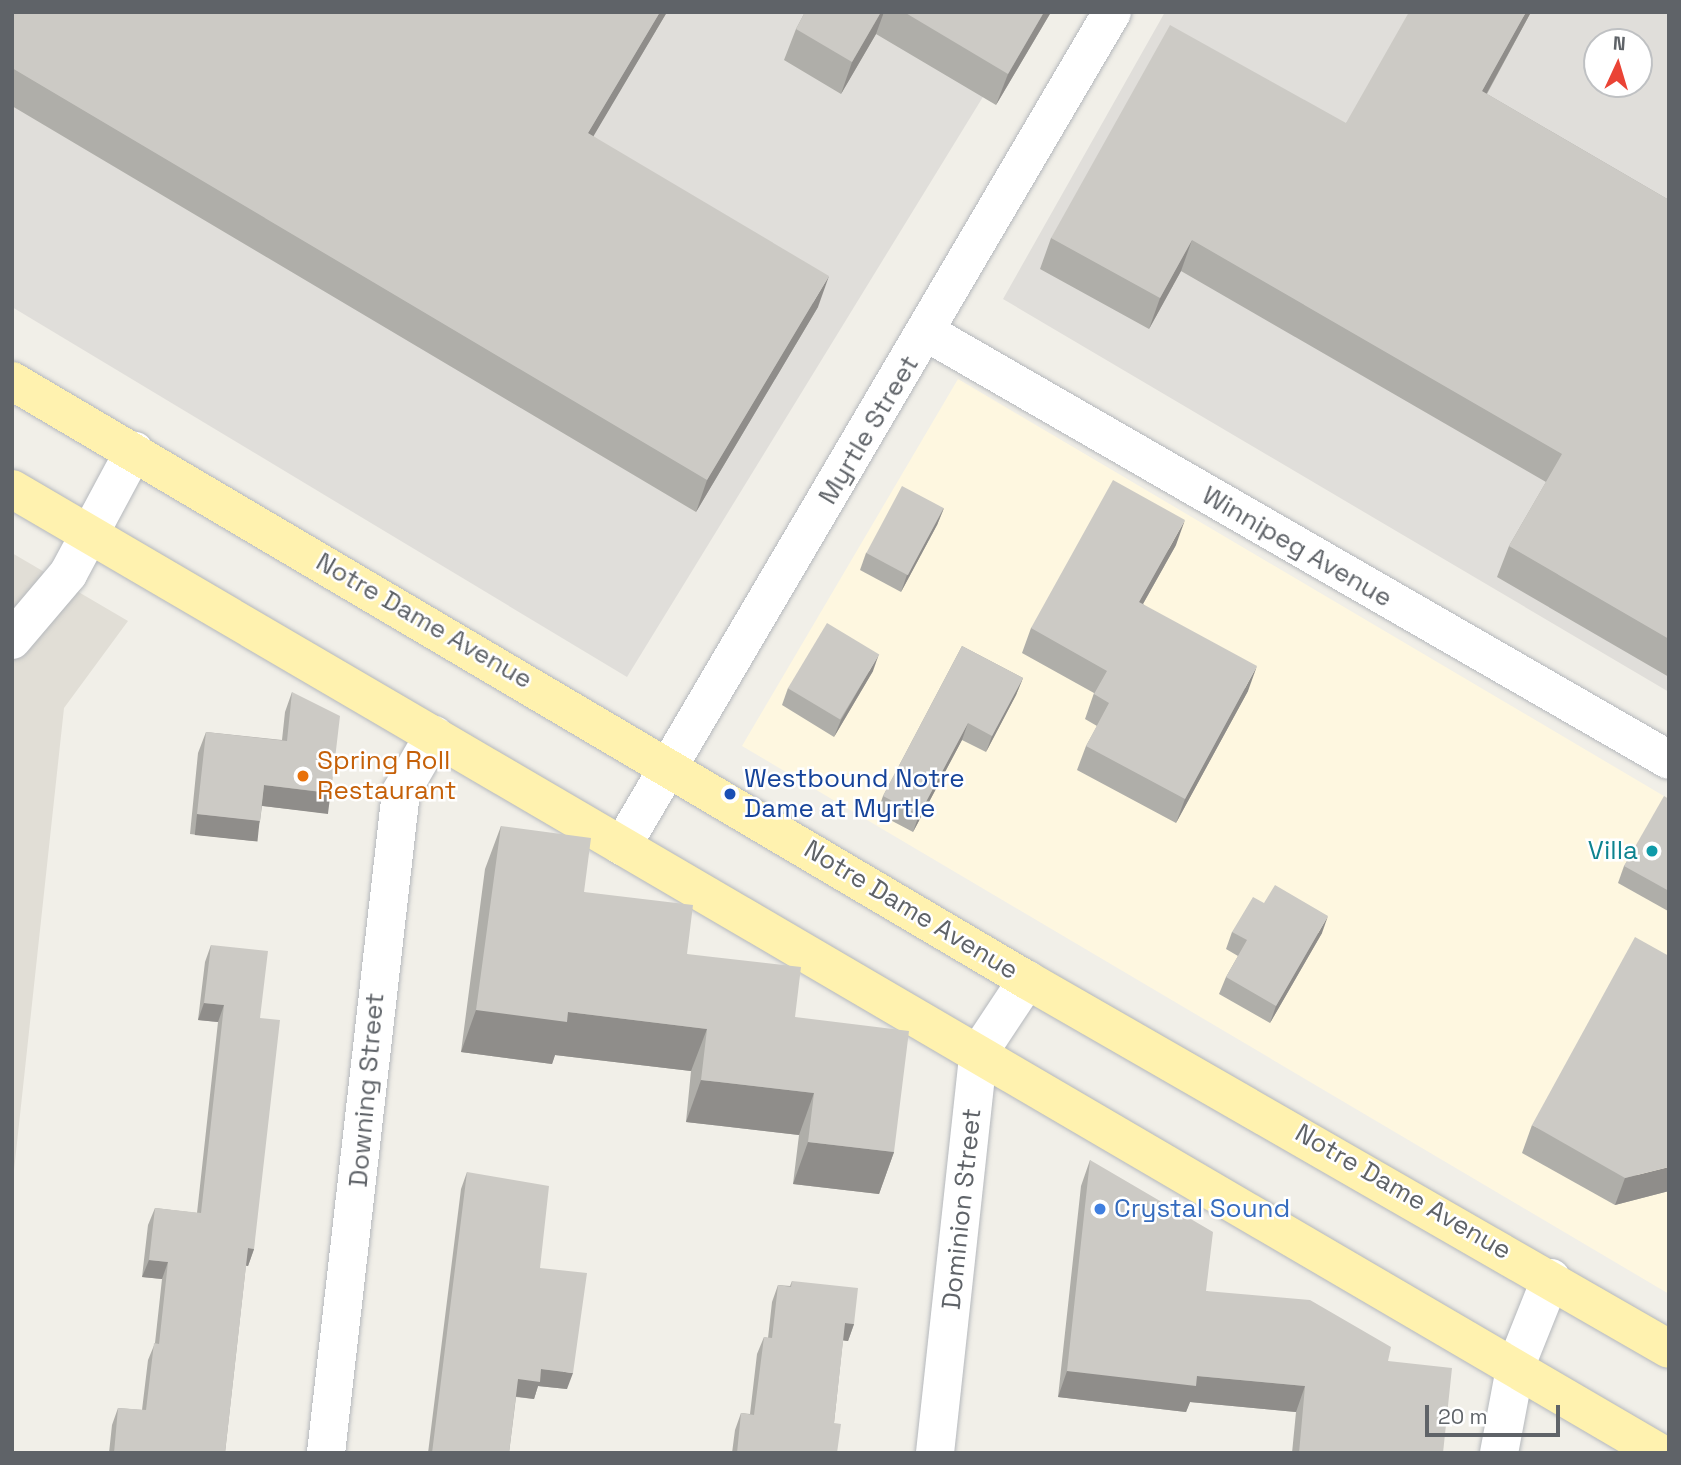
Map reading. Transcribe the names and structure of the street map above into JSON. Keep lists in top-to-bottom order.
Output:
{
  "streets": {
    "main road": ["Notre Dame Avenue"],
    "street": [
      "Myrtle Street",
      "Winnipeg Avenue",
      "Downing Street",
      "Dominion Street"
    ]
  },
  "crossings": [
    ["Myrtle Street", "Winnipeg Avenue"],
    ["Myrtle Street", "Notre Dame Avenue"],
    ["Notre Dame Avenue", "Dominion Street"]
  ],
  "places": [
    "Spring Roll Restaurant",
    "Westbound Notre Dame at Myrtle",
    "Villa",
    "Crystal Sound"
  ],
  "scale_bar": "20 m",
  "north": "top"
}
